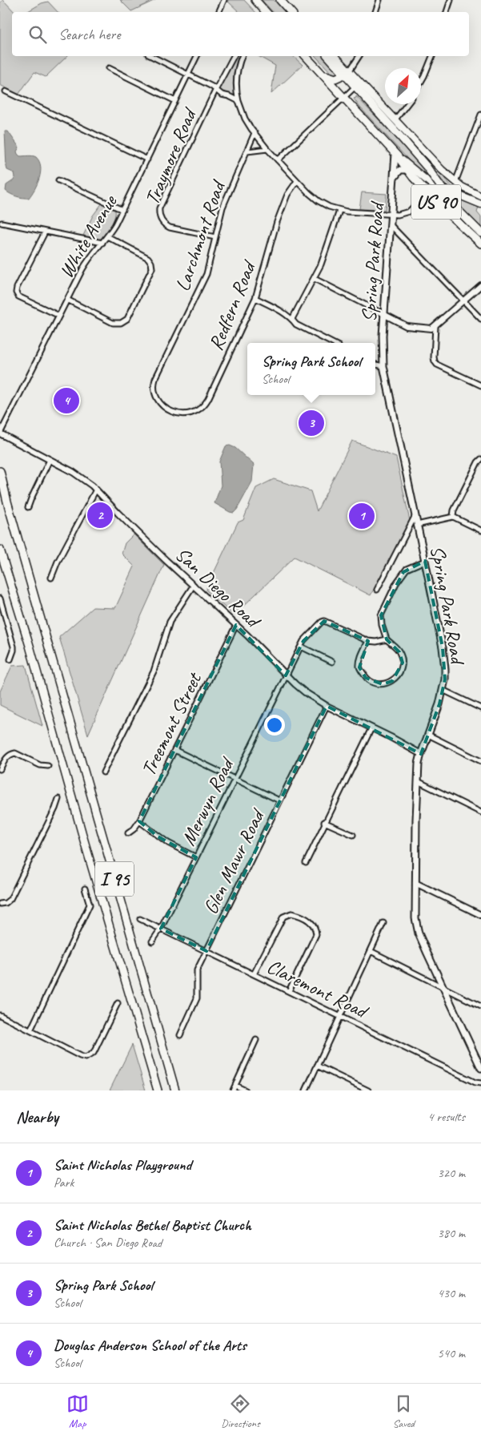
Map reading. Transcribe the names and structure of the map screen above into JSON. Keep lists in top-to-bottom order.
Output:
{
  "streets": {
    "highway": ["US 90", "I 95"],
    "main road": ["Spring Park Road"],
    "street": [
      "Traymore Road",
      "White Avenue",
      "Larchmont Road",
      "Redfern Road",
      "San Diego Road",
      "Treemont Street",
      "Merwyn Road",
      "Glen Mawr Road",
      "Claremont Road"
    ]
  },
  "crossings": [
    ["Traymore Road", "Larchmont Road"],
    ["US 90", "Spring Park Road"],
    ["White Avenue", "San Diego Road"],
    ["Larchmont Road", "Redfern Road"],
    ["Spring Park Road", "San Diego Road"],
    ["San Diego Road", "Treemont Street"],
    ["San Diego Road", "Merwyn Road"],
    ["San Diego Road", "Glen Mawr Road"],
    ["Merwyn Road", "Claremont Road"],
    ["Glen Mawr Road", "Claremont Road"]
  ],
  "north": "top right",
  "page": {
    "search": "Search here",
    "popup": ["Spring Park School", "School"],
    "pins": [
      "4",
      "3",
      "2",
      "1"
    ],
    "heading": ["Nearby", "4 results"],
    "list": [
      {
        "mark": "1",
        "name": "Saint Nicholas Playground",
        "note": "Park",
        "value": "320 m"
      },
      {
        "mark": "2",
        "name": "Saint Nicholas Bethel Baptist Church",
        "note": "Church · San Diego Road",
        "value": "380 m"
      },
      {
        "mark": "3",
        "name": "Spring Park School",
        "note": "School",
        "value": "430 m"
      },
      {
        "mark": "4",
        "name": "Douglas Anderson School of the Arts",
        "note": "School",
        "value": "540 m"
      }
    ],
    "nav": ["Map", "Directions", "Saved"]
  }
}
